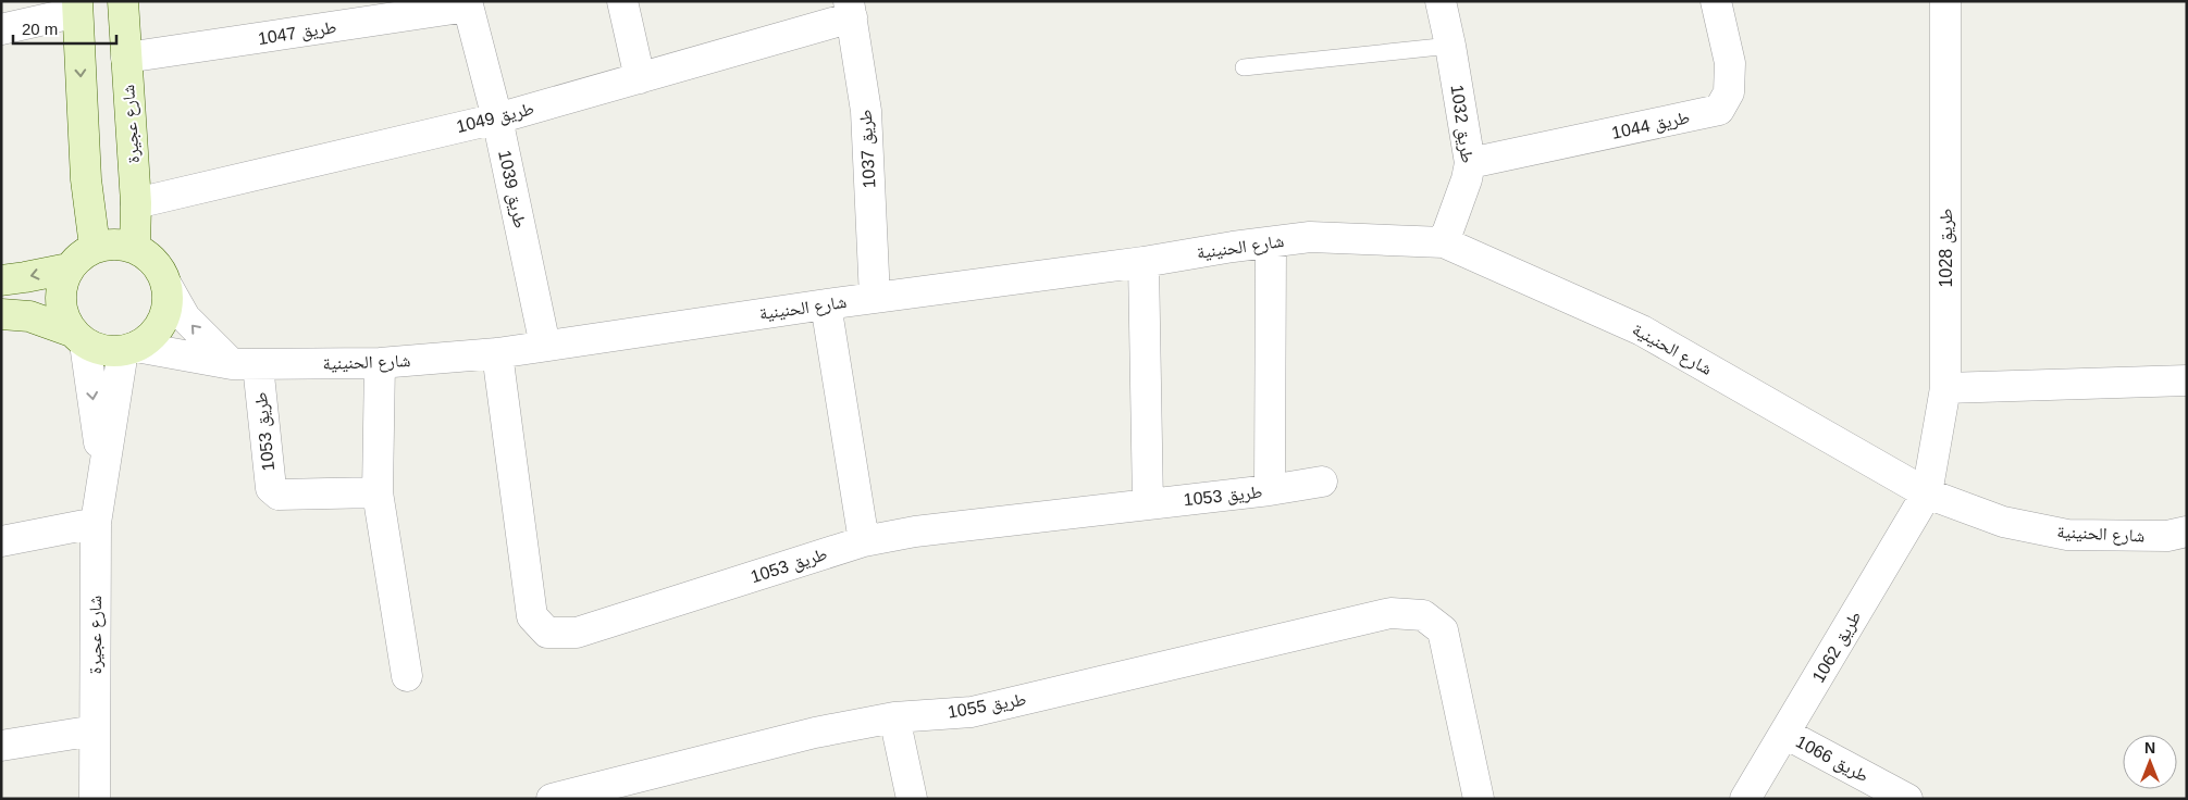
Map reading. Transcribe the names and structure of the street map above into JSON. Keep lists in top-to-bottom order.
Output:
{
  "streets": {
    "street": [
      "طريق 1047",
      "طريق 1049",
      "شارع عجيرة",
      "طريق 1032",
      "طريق 1044",
      "طريق 1037",
      "طريق 1039",
      "شارع الحنينية",
      "طريق 1028",
      "طريق 1053",
      "طريق 1062",
      "طريق 1055",
      "طريق 1066"
    ]
  },
  "crossings": [
    ["طريق 1047", "شارع عجيرة"],
    ["طريق 1047", "طريق 1039"],
    ["طريق 1049", "شارع عجيرة"],
    ["طريق 1049", "طريق 1037"],
    ["طريق 1049", "طريق 1039"],
    ["شارع عجيرة", "شارع الحنينية"],
    ["طريق 1032", "طريق 1044"],
    ["طريق 1032", "شارع الحنينية"],
    ["طريق 1037", "شارع الحنينية"],
    ["طريق 1039", "شارع الحنينية"],
    ["شارع الحنينية", "طريق 1028"],
    ["شارع الحنينية", "طريق 1053"],
    ["شارع الحنينية", "طريق 1062"],
    ["طريق 1028", "طريق 1062"],
    ["طريق 1062", "طريق 1066"]
  ],
  "scale_bar": "20 m",
  "north": "top"
}
